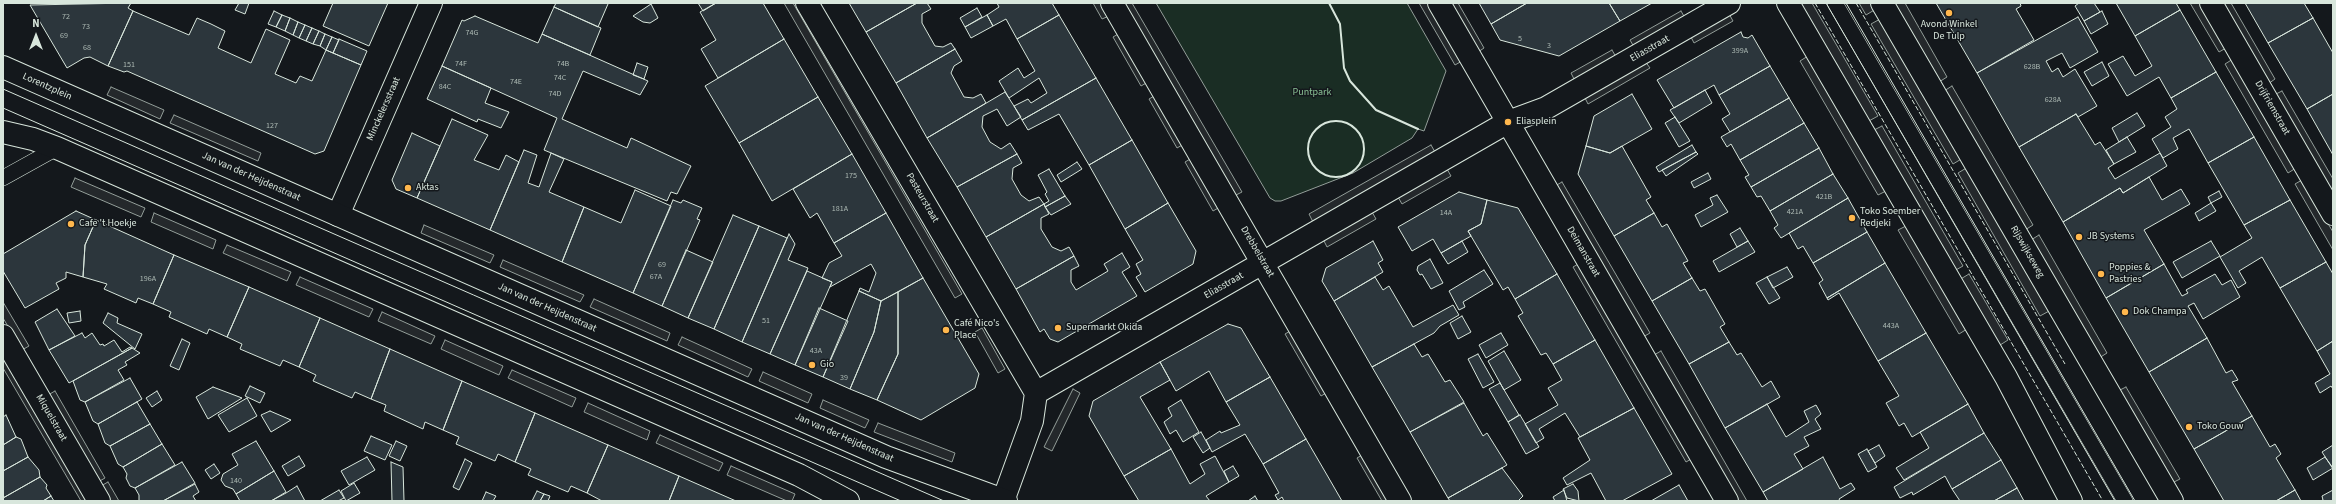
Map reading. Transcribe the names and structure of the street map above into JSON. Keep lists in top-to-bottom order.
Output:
{
  "streets": {
    "street": [
      "Eliasstraat",
      "Lorentzplein",
      "Drijfriemstraat",
      "Minckelersstraat",
      "Jan van der Heijdenstraat",
      "Pasteurstraat",
      "Drebbelstraat",
      "Deimanstraat",
      "Rijswijkseweg",
      "Miquelstraat"
    ]
  },
  "crossings": [
    ["Eliasstraat", "Pasteurstraat"],
    ["Eliasstraat", "Drebbelstraat"],
    ["Eliasstraat", "Deimanstraat"],
    ["Lorentzplein", "Jan van der Heijdenstraat"],
    ["Minckelersstraat", "Jan van der Heijdenstraat"]
  ],
  "parks": ["Puntpark"],
  "places": [
    "Avond Winkel De Tulp",
    "Eliasplein",
    "Aktas",
    "Toko Soember Redjeki",
    "Cafe 't Hoekje",
    "JB Systems",
    "Poppies & Pastries",
    "Dok Champa",
    "Supermarkt Okida",
    "Café Nico's Place",
    "Gio",
    "Toko Gouw"
  ],
  "house_numbers": [
    "72",
    "73",
    "74G",
    "69",
    "5",
    "3",
    "68",
    "399A",
    "74F",
    "74B",
    "151",
    "628B",
    "74C",
    "74E",
    "84C",
    "74D",
    "628A",
    "127",
    "175",
    "421B",
    "181A",
    "421A",
    "14A",
    "69",
    "67A",
    "196A",
    "51",
    "443A",
    "43A",
    "39",
    "140"
  ],
  "north": "top"
}
